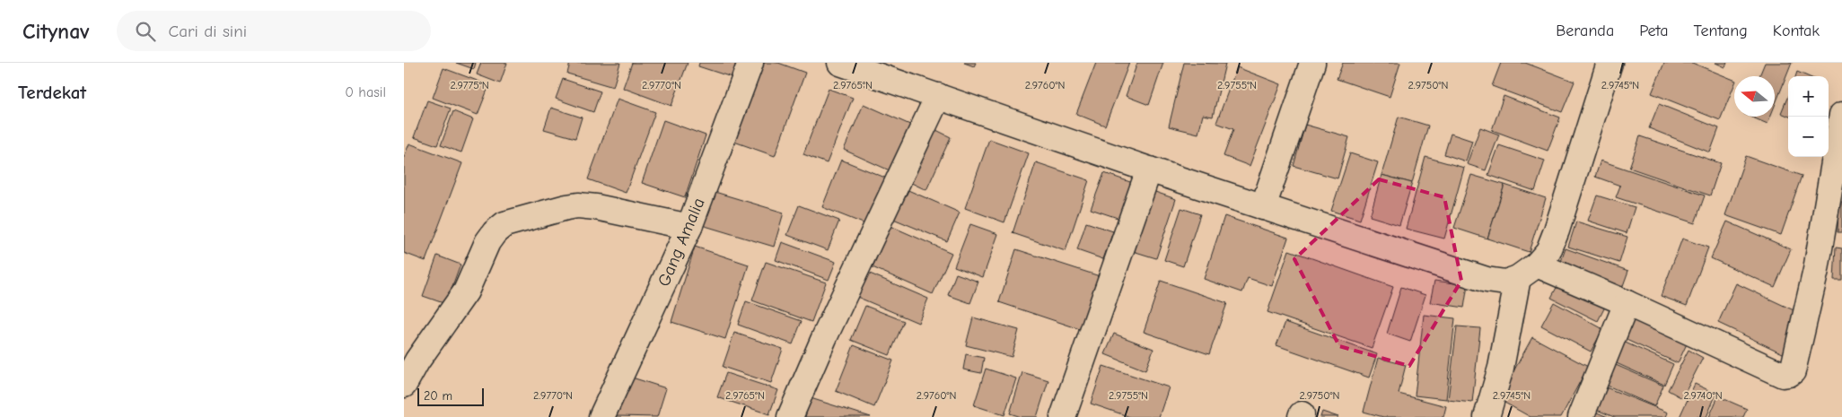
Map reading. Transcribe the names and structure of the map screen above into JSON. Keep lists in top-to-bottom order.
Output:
{
  "streets": {
    "street": ["Gang Amalia"]
  },
  "scale_bar": "20 m",
  "north": "left",
  "page": {
    "header": "Citynav",
    "search": "Cari di sini",
    "nav": [
      "Beranda",
      "Peta",
      "Tentang",
      "Kontak"
    ],
    "heading": ["Terdekat", "0 hasil"],
    "map_buttons": ["+", "−"],
    "scale": "20 m"
  },
  "coordinates": [
    "2.9775°N",
    "2.9770°N",
    "2.9765°N",
    "2.9760°N",
    "2.9755°N",
    "2.9750°N",
    "2.9745°N",
    "2.9740°N"
  ]
}
